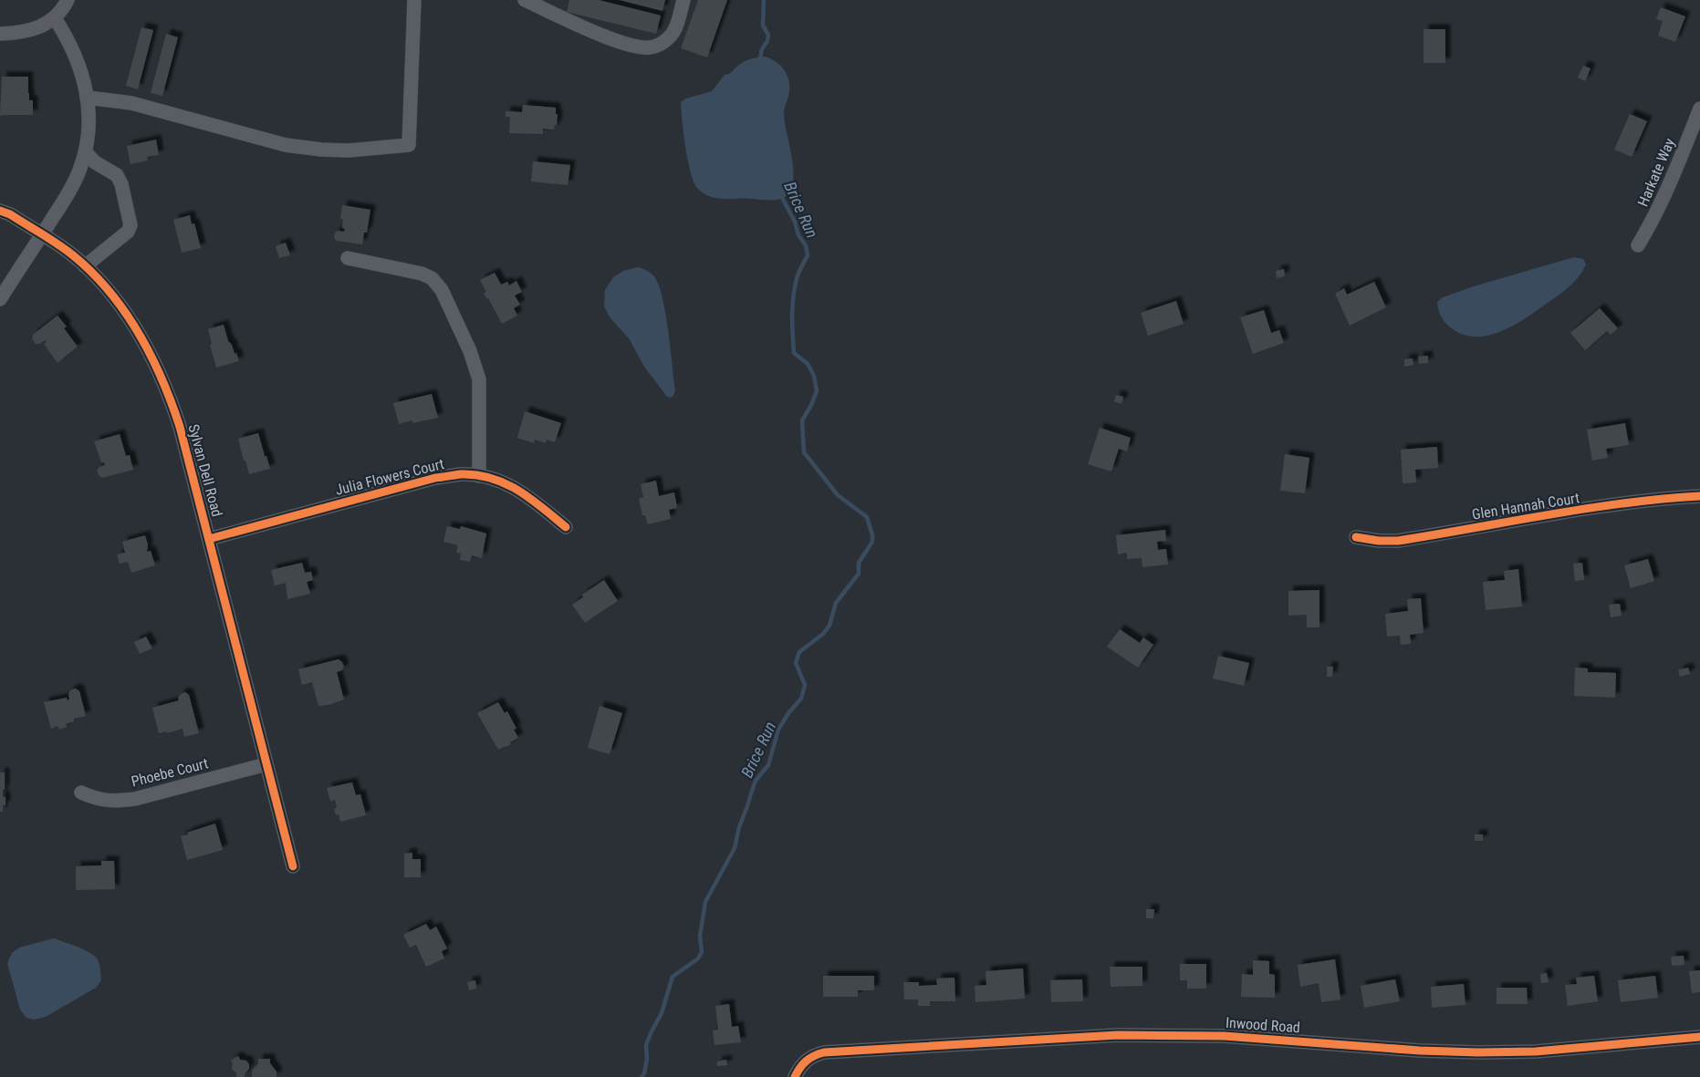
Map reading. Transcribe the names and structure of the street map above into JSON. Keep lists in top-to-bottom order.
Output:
{
  "streets": {
    "street": [
      "Harkate Way",
      "Sylvan Dell Road",
      "Julia Flowers Court",
      "Glen Hannah Court",
      "Phoebe Court",
      "Inwood Road"
    ]
  },
  "crossings": [
    ["Sylvan Dell Road", "Julia Flowers Court"],
    ["Sylvan Dell Road", "Phoebe Court"]
  ],
  "water": ["Brice Run"]
}
